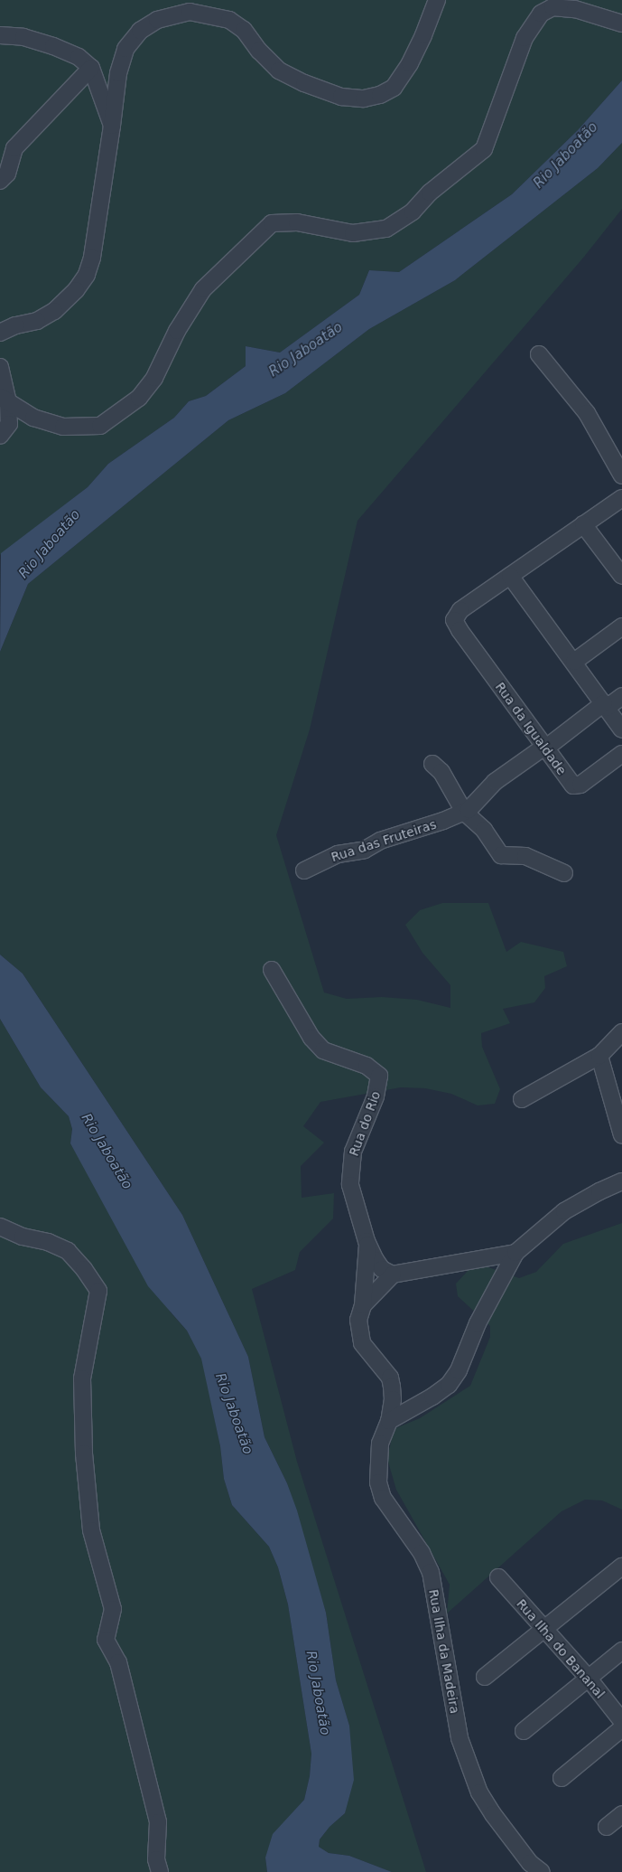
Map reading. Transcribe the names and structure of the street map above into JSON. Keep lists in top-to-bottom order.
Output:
{
  "streets": {
    "street": [
      "Rua da Igualdade",
      "Rua das Fruteiras",
      "Rua do Rio",
      "Rua Ilha do Bananal",
      "Rua Ilha da Madeira"
    ]
  },
  "crossings": [
    ["Rua da Igualdade", "Rua das Fruteiras"]
  ],
  "water": ["Rio Jaboatão"]
}
